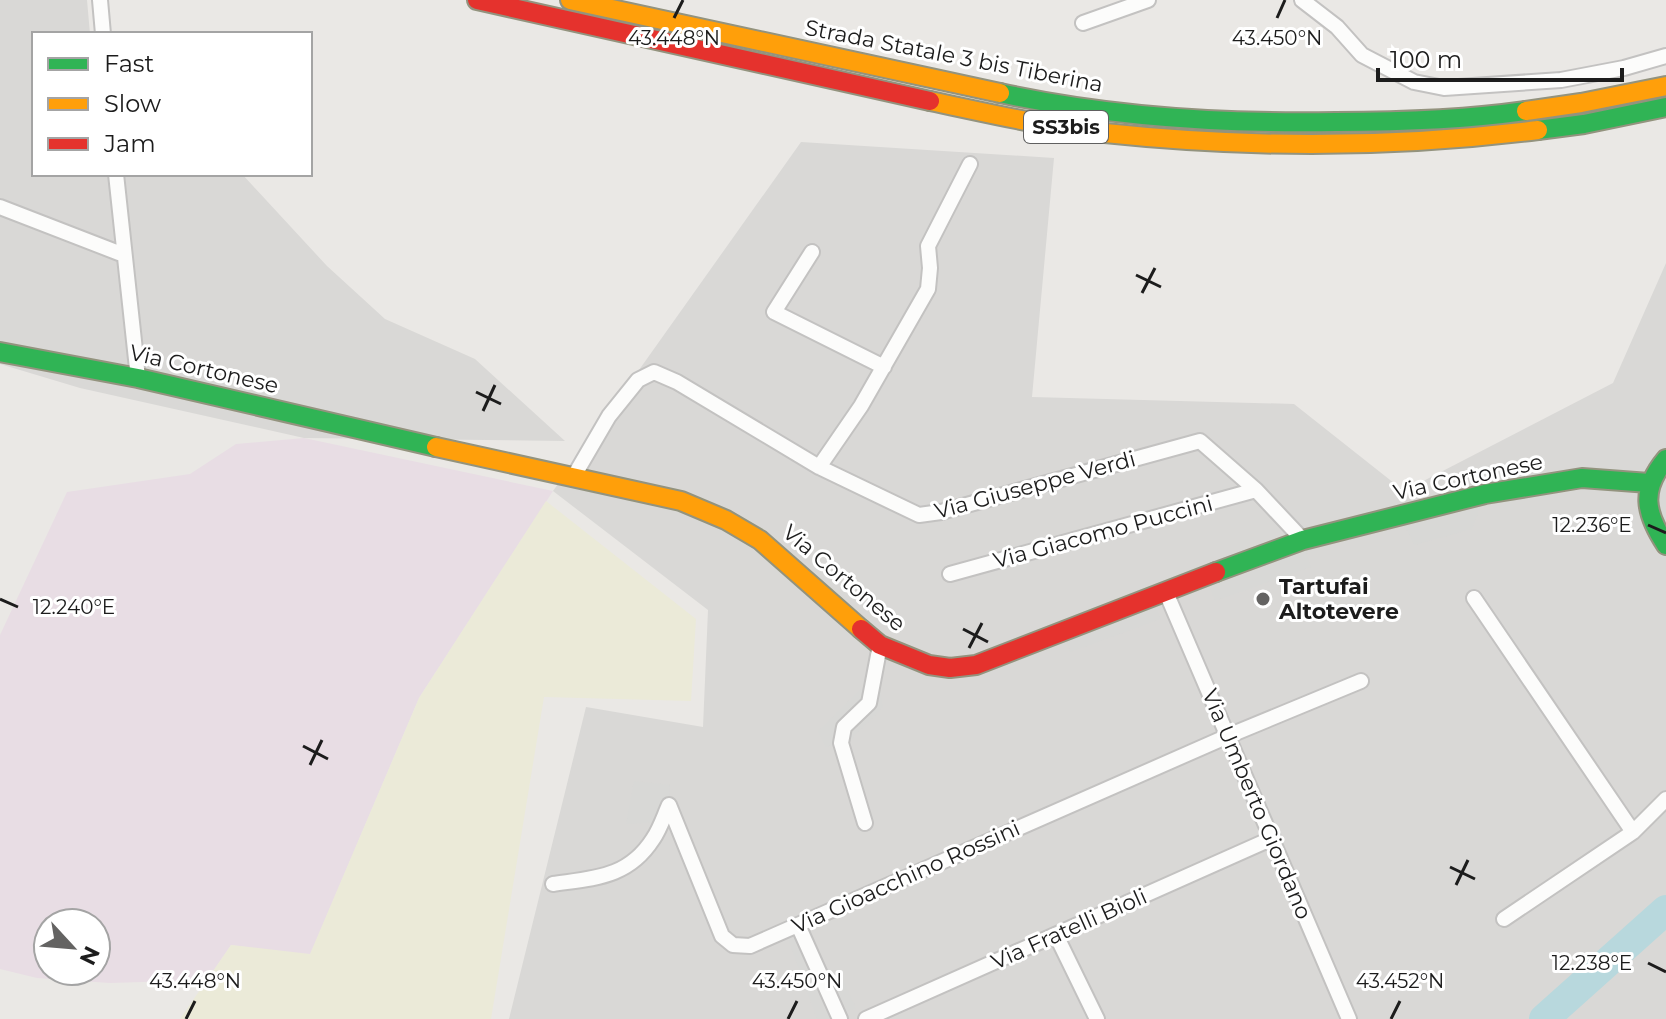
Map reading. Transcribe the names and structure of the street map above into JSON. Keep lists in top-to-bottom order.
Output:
{
  "streets": {
    "main road": ["Strada Statale 3 bis Tiberina", "SS3bis", "Via Cortonese"],
    "street": [
      "Via Giuseppe Verdi",
      "Via Giacomo Puccini",
      "Via Umberto Giordano",
      "Via Gioacchino Rossini",
      "Via Fratelli Bioli"
    ]
  },
  "crossings": [
    ["Via Cortonese", "Via Giuseppe Verdi"],
    ["Via Cortonese", "Via Umberto Giordano"],
    ["Via Giuseppe Verdi", "Via Giacomo Puccini"],
    ["Via Umberto Giordano", "Via Gioacchino Rossini"],
    ["Via Umberto Giordano", "Via Fratelli Bioli"]
  ],
  "places": ["Tartufai Altotevere"],
  "legend": ["Fast", "Slow", "Jam"],
  "scale_bar": "100 m",
  "north": "bottom right",
  "coordinates": [
    "43.448°N",
    "43.450°N",
    "12.236°E",
    "12.240°E",
    "12.238°E",
    "43.452°N"
  ]
}
